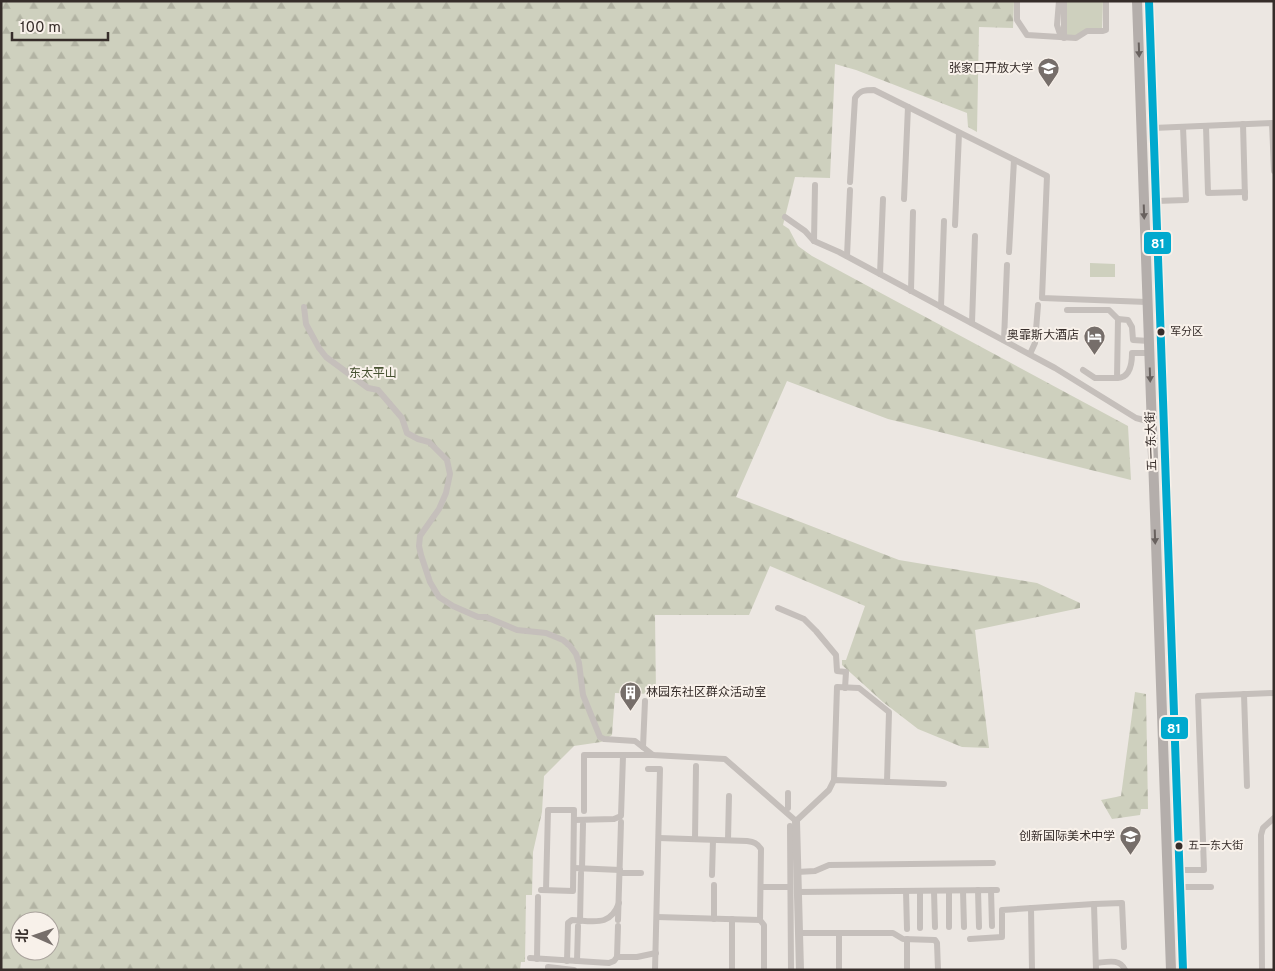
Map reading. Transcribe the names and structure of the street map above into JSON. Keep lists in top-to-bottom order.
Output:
{
  "streets": {
    "main road": ["五一东大街"]
  },
  "parks": ["东太平山"],
  "places": {
    "school or university": ["张家口开放大学", "创新国际美术中学"],
    "other": ["军分区", "五一东大街"],
    "hotel": ["奥霏斯大酒店"],
    "building": ["林园东社区群众活动室"]
  },
  "lines": ["transit line 81"],
  "scale_bar": "100 m",
  "north": "left"
}
